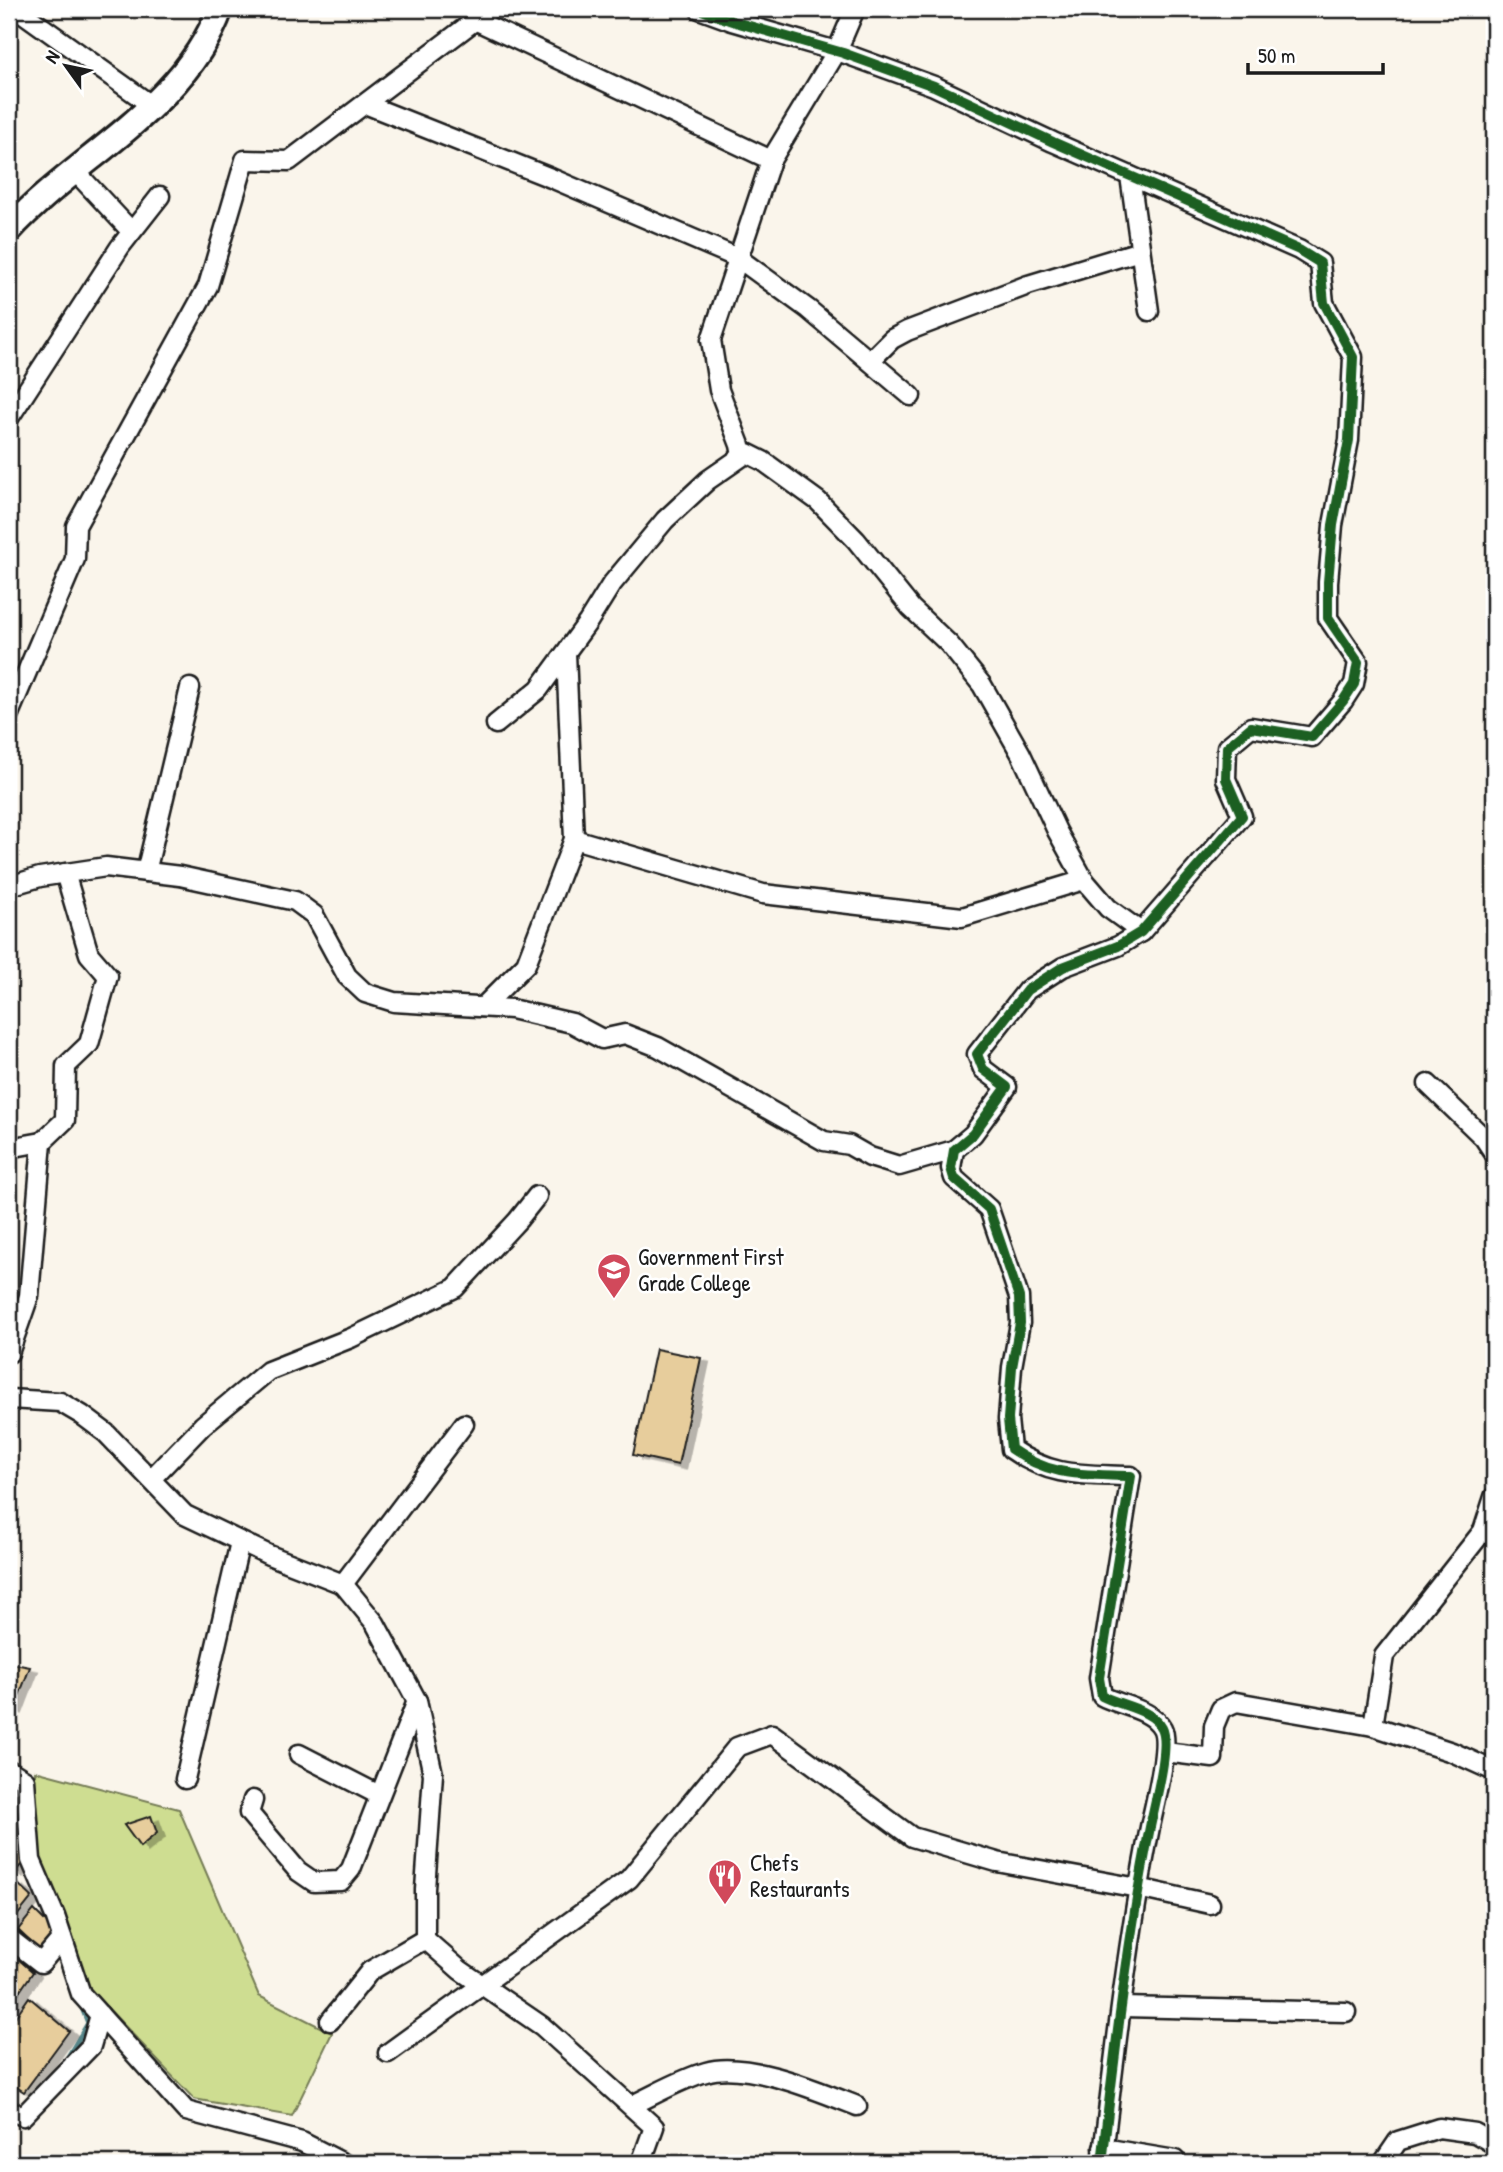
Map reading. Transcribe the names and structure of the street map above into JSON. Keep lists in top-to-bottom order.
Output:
{
  "places": {
    "school or university": ["Government First Grade College"],
    "restaurant": ["Chefs Restaurants"]
  },
  "scale_bar": "50 m",
  "north": "top left"
}
